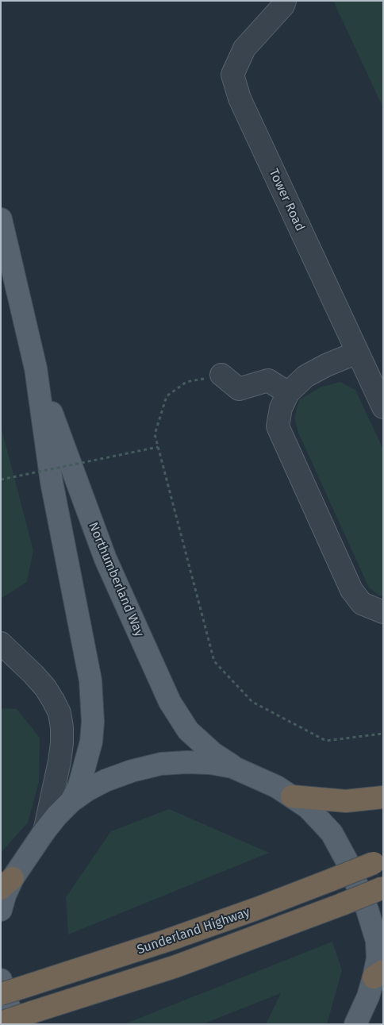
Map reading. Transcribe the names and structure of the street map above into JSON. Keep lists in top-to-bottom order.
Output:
{
  "streets": {
    "highway": ["Sunderland Highway"],
    "main road": ["Northumberland Way"],
    "street": ["Tower Road"]
  }
}
